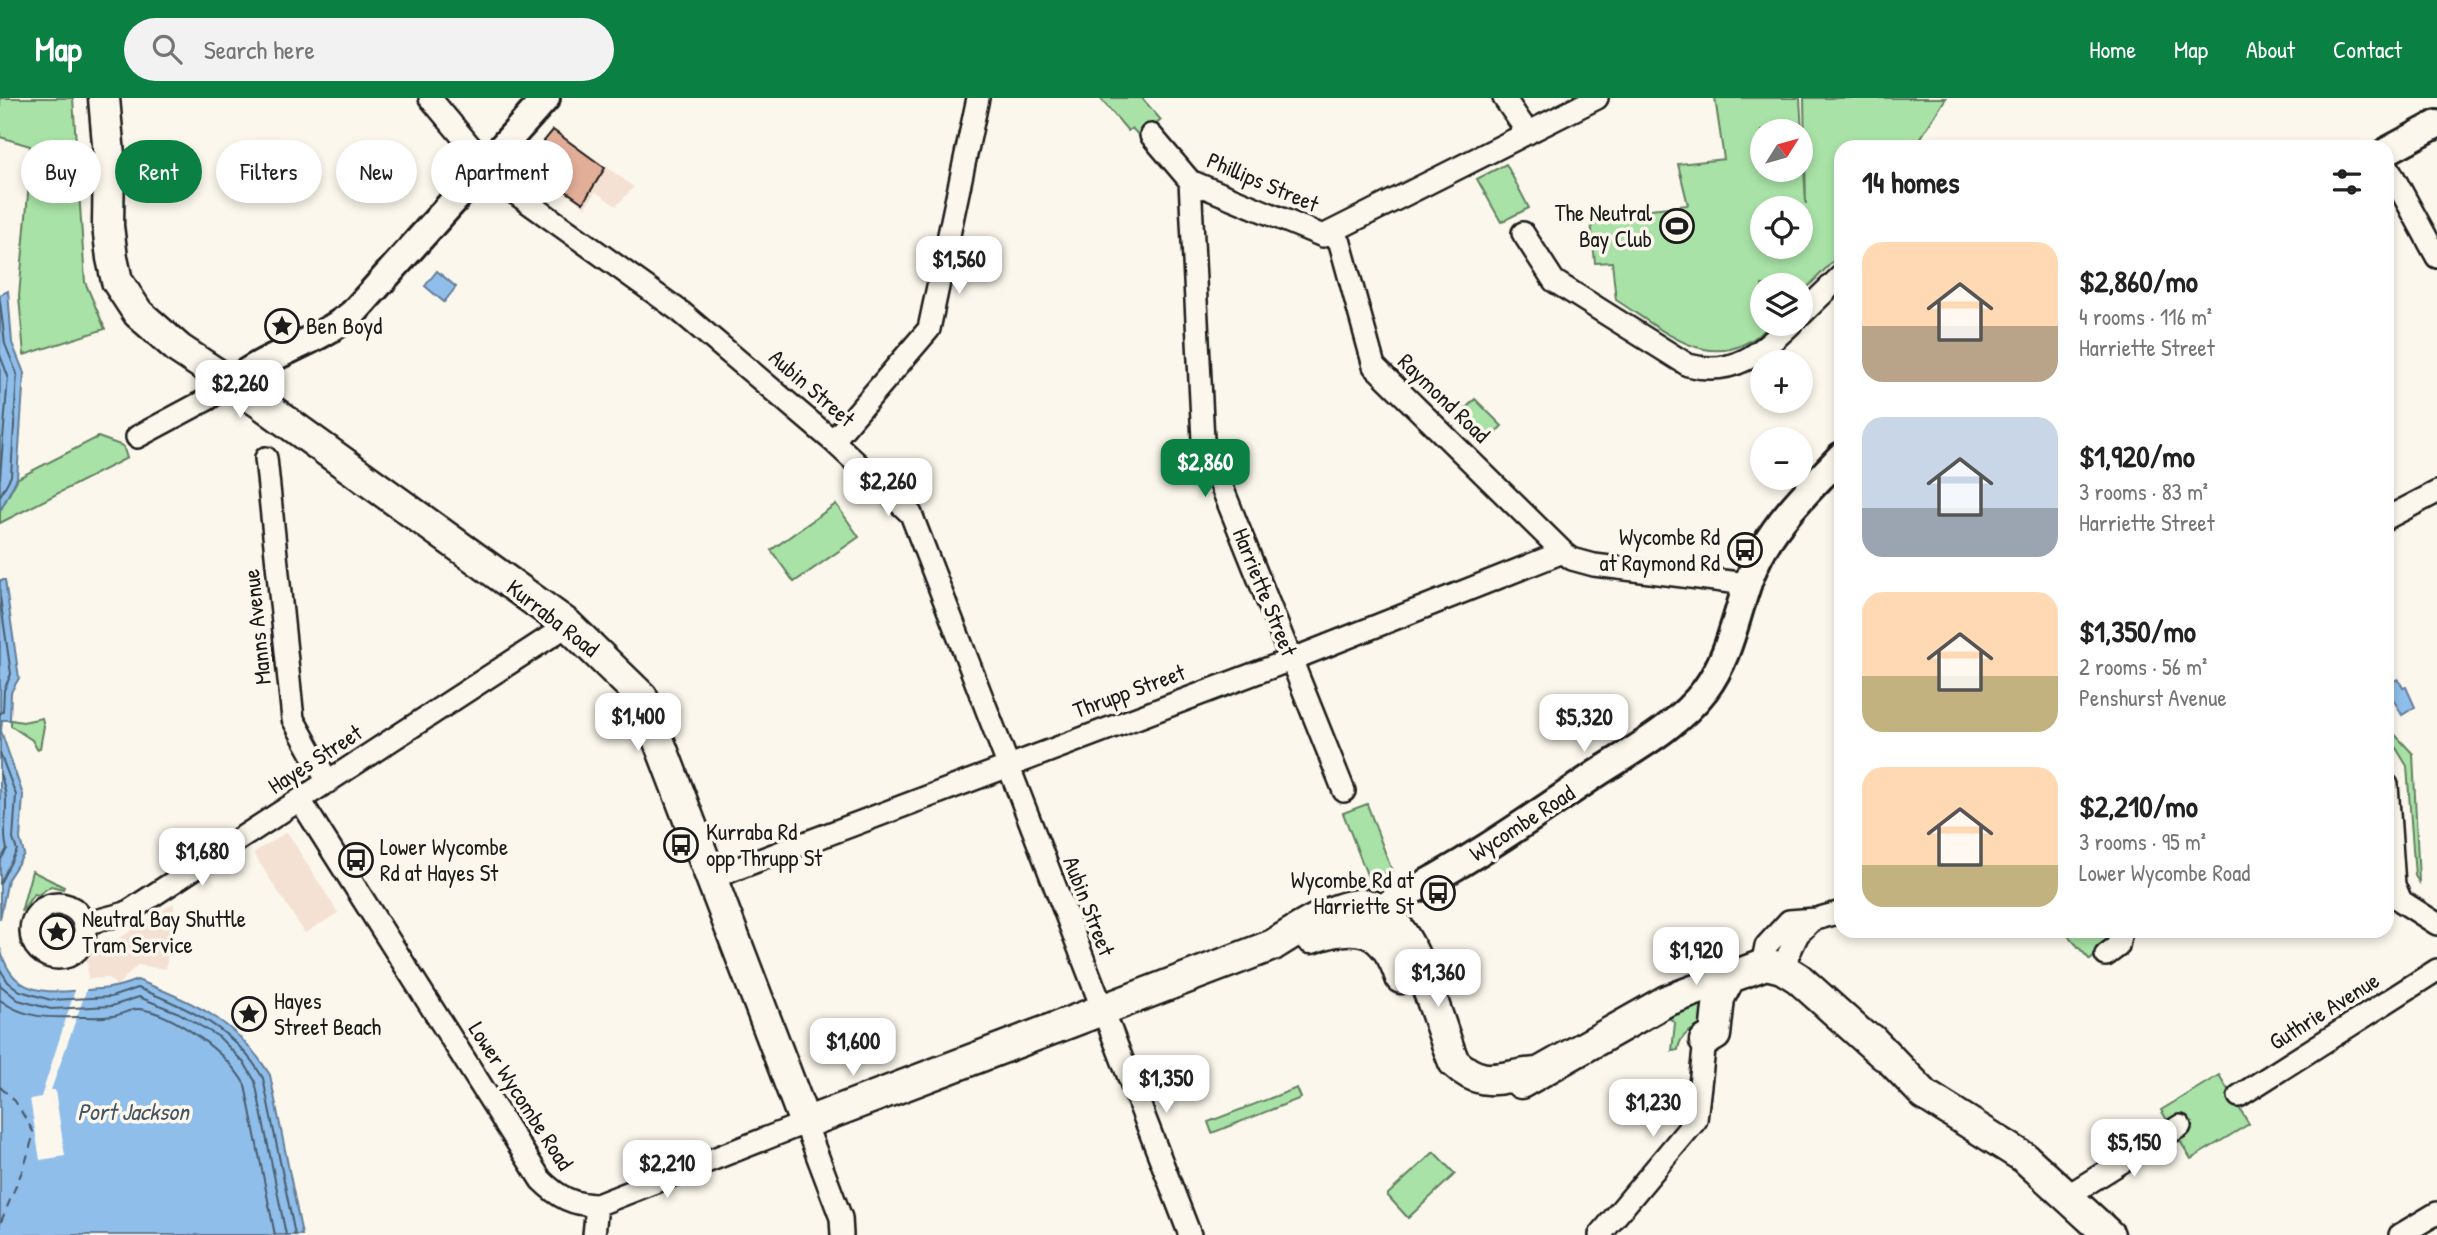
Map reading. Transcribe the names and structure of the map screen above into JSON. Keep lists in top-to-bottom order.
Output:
{
  "streets": {
    "main road": ["Kurraba Road", "Wycombe Road"],
    "street": [
      "Phillips Street",
      "Aubin Street",
      "Raymond Road",
      "Harriette Street",
      "Manns Avenue",
      "Thrupp Street",
      "Hayes Street",
      "Guthrie Avenue",
      "Lower Wycombe Road"
    ]
  },
  "crossings": [
    ["Phillips Street", "Raymond Road"],
    ["Phillips Street", "Harriette Street"],
    ["Aubin Street", "Thrupp Street"],
    ["Aubin Street", "Wycombe Road"],
    ["Raymond Road", "Thrupp Street"],
    ["Raymond Road", "Wycombe Road"],
    ["Harriette Street", "Thrupp Street"],
    ["Kurraba Road", "Thrupp Street"],
    ["Kurraba Road", "Hayes Street"],
    ["Kurraba Road", "Wycombe Road"],
    ["Manns Avenue", "Hayes Street"],
    ["Hayes Street", "Lower Wycombe Road"]
  ],
  "water": ["Port Jackson"],
  "places": {
    "sports": ["The Neutral Bay Club"],
    "place": ["Ben Boyd", "Neutral Bay Shuttle Tram Service", "Hayes Street Beach"],
    "bus stop": [
      "Wycombe Rd at Raymond Rd",
      "Kurraba Rd opp Thrupp St",
      "Lower Wycombe Rd at Hayes St",
      "Wycombe Rd at Harriette St"
    ]
  },
  "north": "top right",
  "page": {
    "header": "Map",
    "search": "Search here",
    "nav": [
      "Home",
      "Map",
      "About",
      "Contact"
    ],
    "map_buttons": ["+", "−"],
    "chip": [
      "Buy",
      "Rent",
      "Filters",
      "New",
      "Apartment"
    ],
    "heading": "14 homes",
    "list": [
      {
        "name": "$2,860/mo",
        "note": "4 rooms · 116 m² · Harriette Street"
      },
      {
        "name": "$1,920/mo",
        "note": "3 rooms · 83 m² · Harriette Street"
      },
      {
        "name": "$1,350/mo",
        "note": "2 rooms · 56 m² · Penshurst Avenue"
      },
      {
        "name": "$2,210/mo",
        "note": "3 rooms · 95 m² · Lower Wycombe Road"
      }
    ],
    "price": [
      "$1,560",
      "$2,260",
      "$2,860",
      "$2,260",
      "$1,400",
      "$5,320",
      "$1,680",
      "$1,920",
      "$1,360",
      "$1,600",
      "$1,350",
      "$1,230",
      "$5,150",
      "$2,210"
    ]
  }
}
